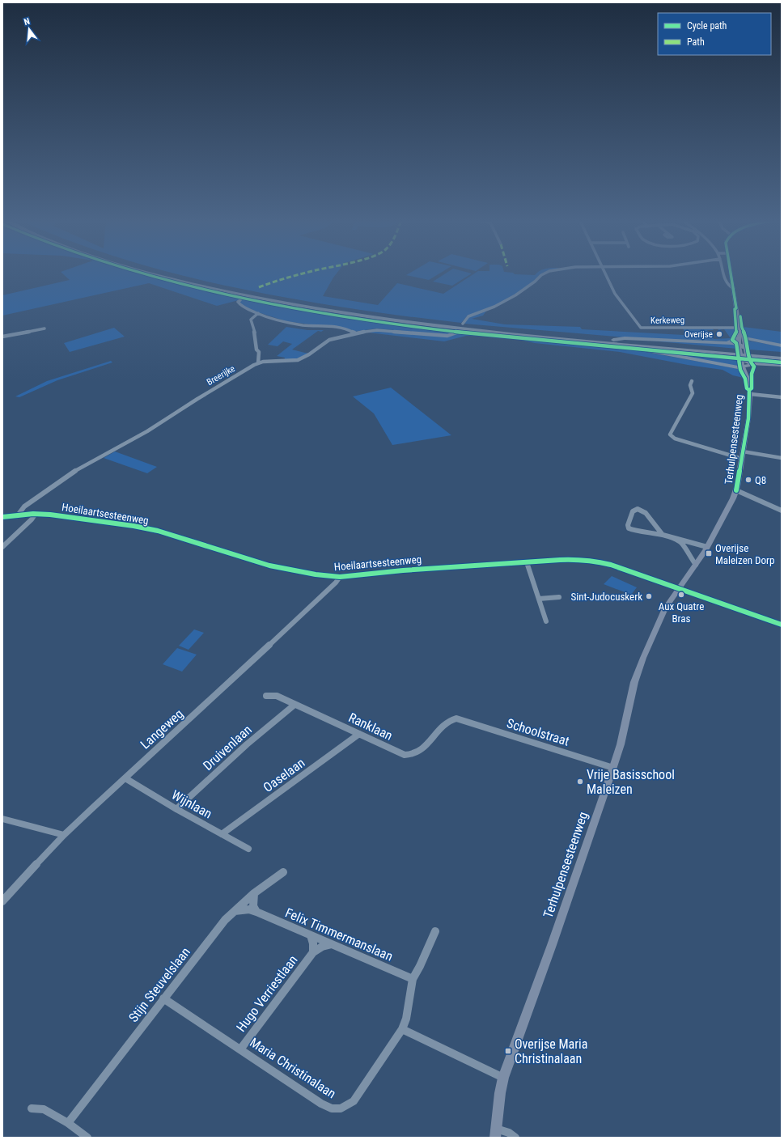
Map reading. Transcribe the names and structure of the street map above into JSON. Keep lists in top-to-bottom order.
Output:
{
  "streets": {
    "main road": ["Terhulpensesteenweg"],
    "street": [
      "Kerkeweg",
      "Breerijke",
      "Hoeilaartsesteenweg",
      "Ranklaan",
      "Langeweg",
      "Schoolstraat",
      "Druivenlaan",
      "Oaselaan",
      "Wijnlaan",
      "Felix Timmermanslaan",
      "Stijn Steuvelslaan",
      "Hugo Verriestlaan",
      "Maria Christinalaan"
    ]
  },
  "crossings": [
    ["Kerkeweg", "Terhulpensesteenweg"],
    ["Breerijke", "Hoeilaartsesteenweg"],
    ["Terhulpensesteenweg", "Hoeilaartsesteenweg"],
    ["Terhulpensesteenweg", "Schoolstraat"],
    ["Hoeilaartsesteenweg", "Langeweg"],
    ["Ranklaan", "Schoolstraat"],
    ["Ranklaan", "Druivenlaan"],
    ["Ranklaan", "Oaselaan"],
    ["Langeweg", "Wijnlaan"],
    ["Druivenlaan", "Wijnlaan"],
    ["Oaselaan", "Wijnlaan"],
    ["Felix Timmermanslaan", "Stijn Steuvelslaan"],
    ["Felix Timmermanslaan", "Hugo Verriestlaan"],
    ["Felix Timmermanslaan", "Maria Christinalaan"],
    ["Stijn Steuvelslaan", "Maria Christinalaan"],
    ["Hugo Verriestlaan", "Maria Christinalaan"]
  ],
  "places": {
    "other": [
      "Overijse",
      "Q8",
      "Aux Quatre Bras",
      "Sint-Judocuskerk",
      "Vrije Basisschool Maleizen"
    ],
    "transit": ["Overijse Maleizen Dorp", "Overijse Maria Christinalaan"]
  },
  "legend": ["Cycle path", "Path"],
  "north": "top"
}
